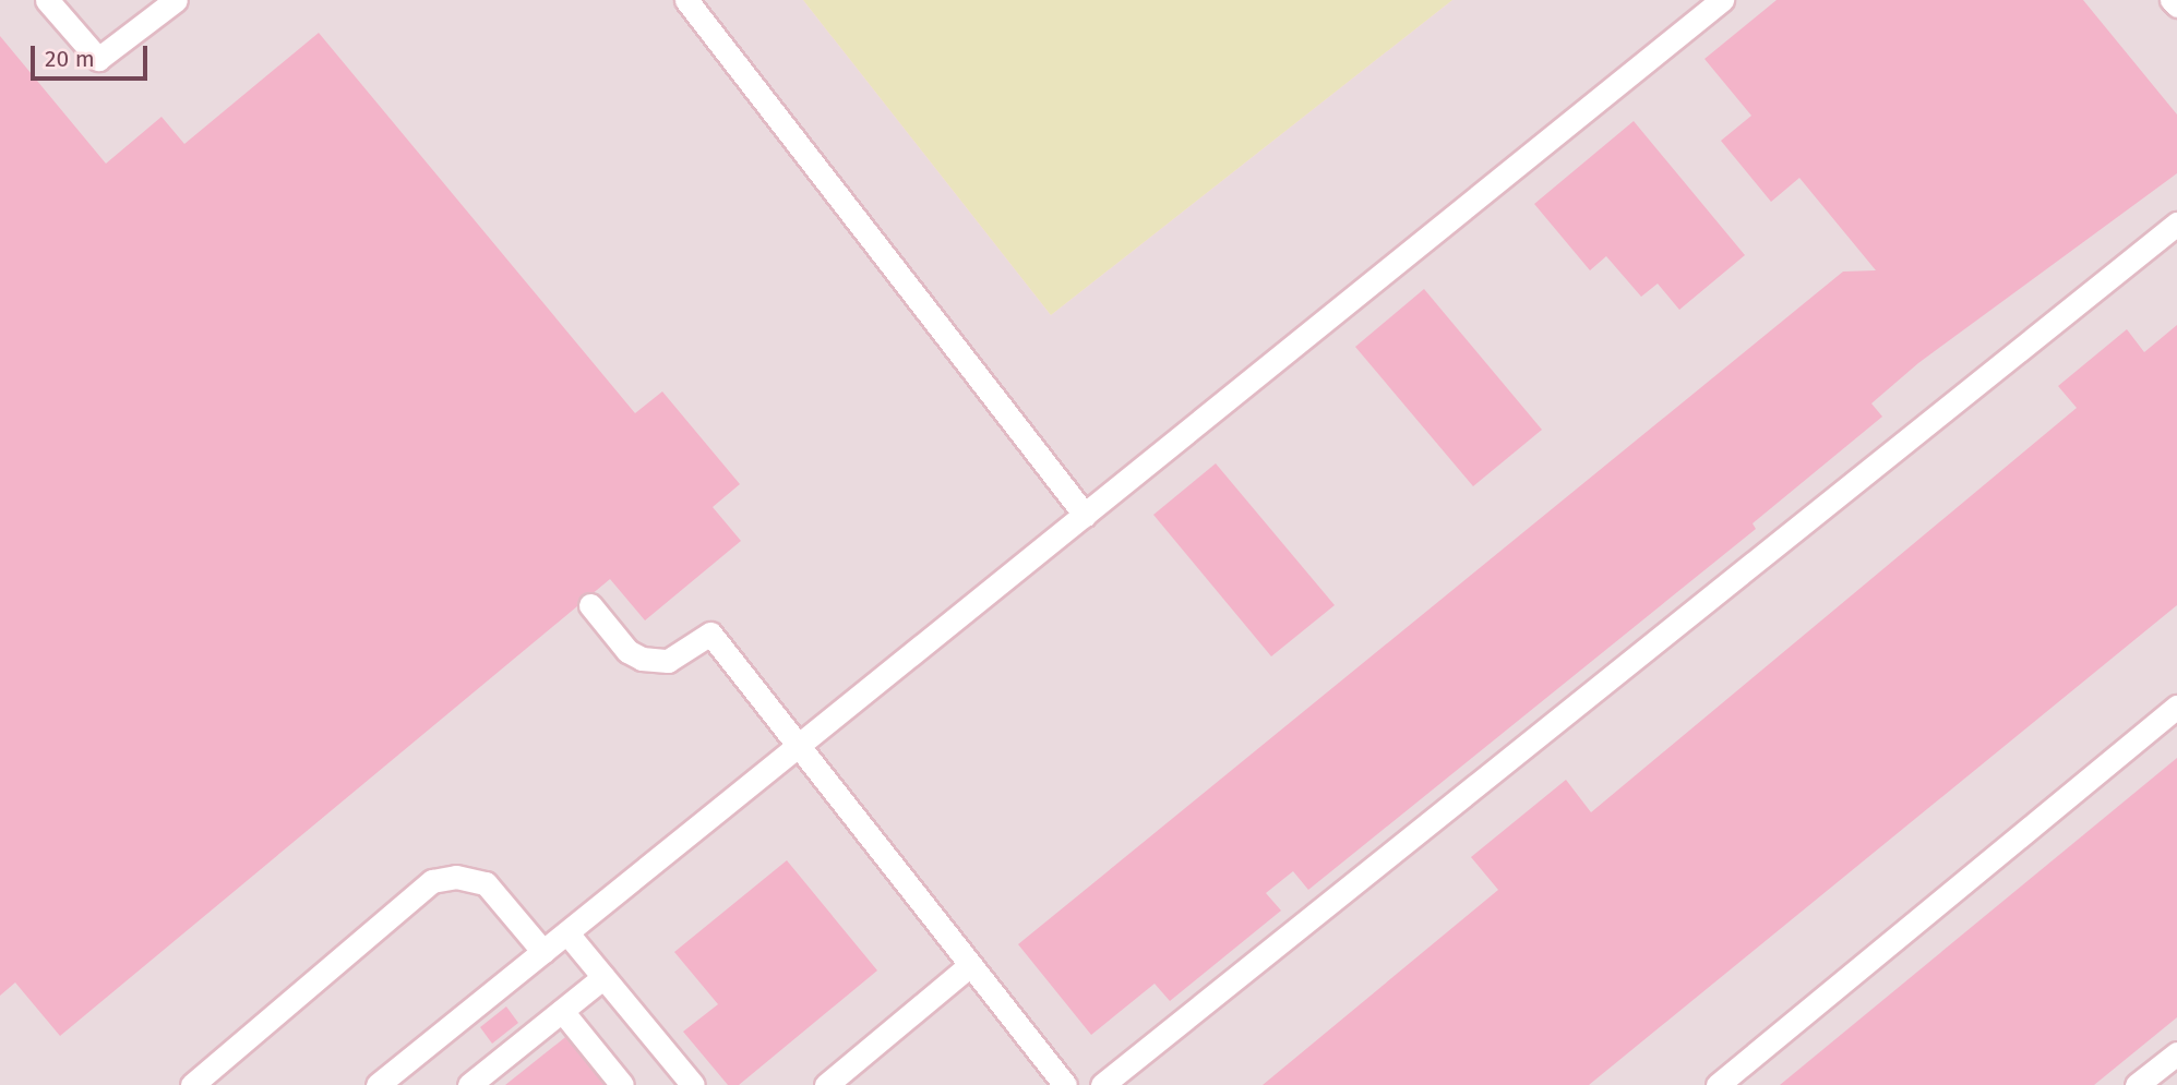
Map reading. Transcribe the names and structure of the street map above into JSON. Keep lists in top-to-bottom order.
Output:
{
  "scale_bar": "20 m"
}
